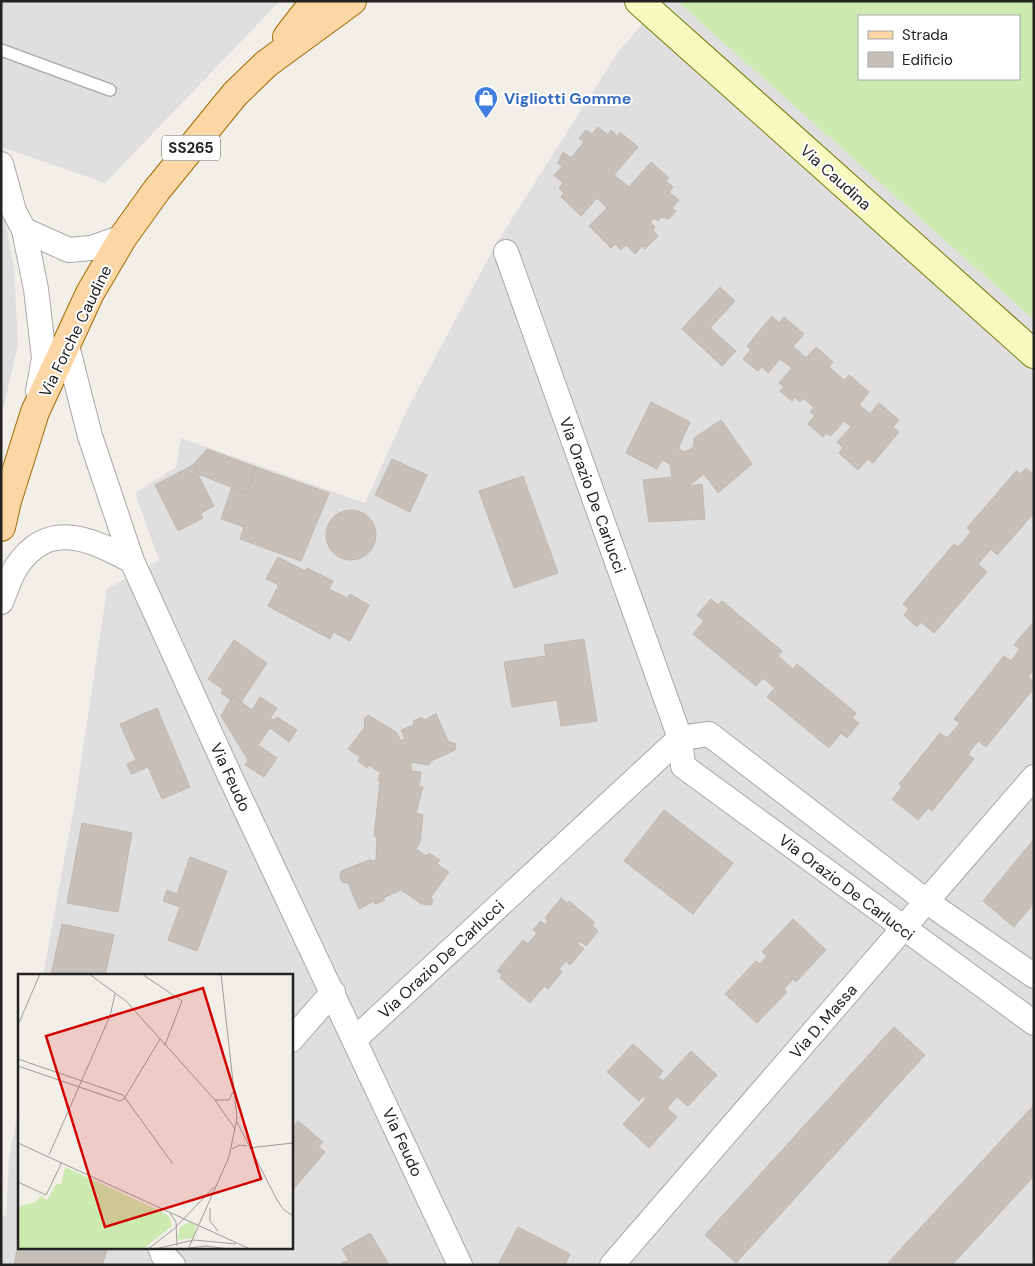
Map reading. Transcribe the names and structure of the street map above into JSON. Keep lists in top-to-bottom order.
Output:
{
  "streets": {
    "main road": ["SS265", "Via Caudina", "Via Forche Caudine"],
    "street": ["Via Orazio De Carlucci", "Via Feudo", "Via D. Massa"]
  },
  "crossings": [
    ["Via Forche Caudine", "Via Feudo"],
    ["Via Orazio De Carlucci", "Via Feudo"],
    ["Via Orazio De Carlucci", "Via D. Massa"]
  ],
  "places": {
    "shop": ["Vigliotti Gomme"]
  },
  "legend": ["Strada", "Edificio"]
}
